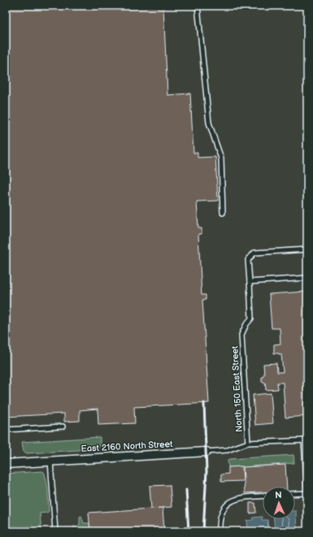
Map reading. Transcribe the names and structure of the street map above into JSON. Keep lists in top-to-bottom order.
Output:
{
  "streets": {
    "street": ["East 2160 North Street"],
    "lane": ["North 150 East Street"]
  },
  "crossings": [
    ["North 150 East Street", "East 2160 North Street"]
  ],
  "north": "top"
}
